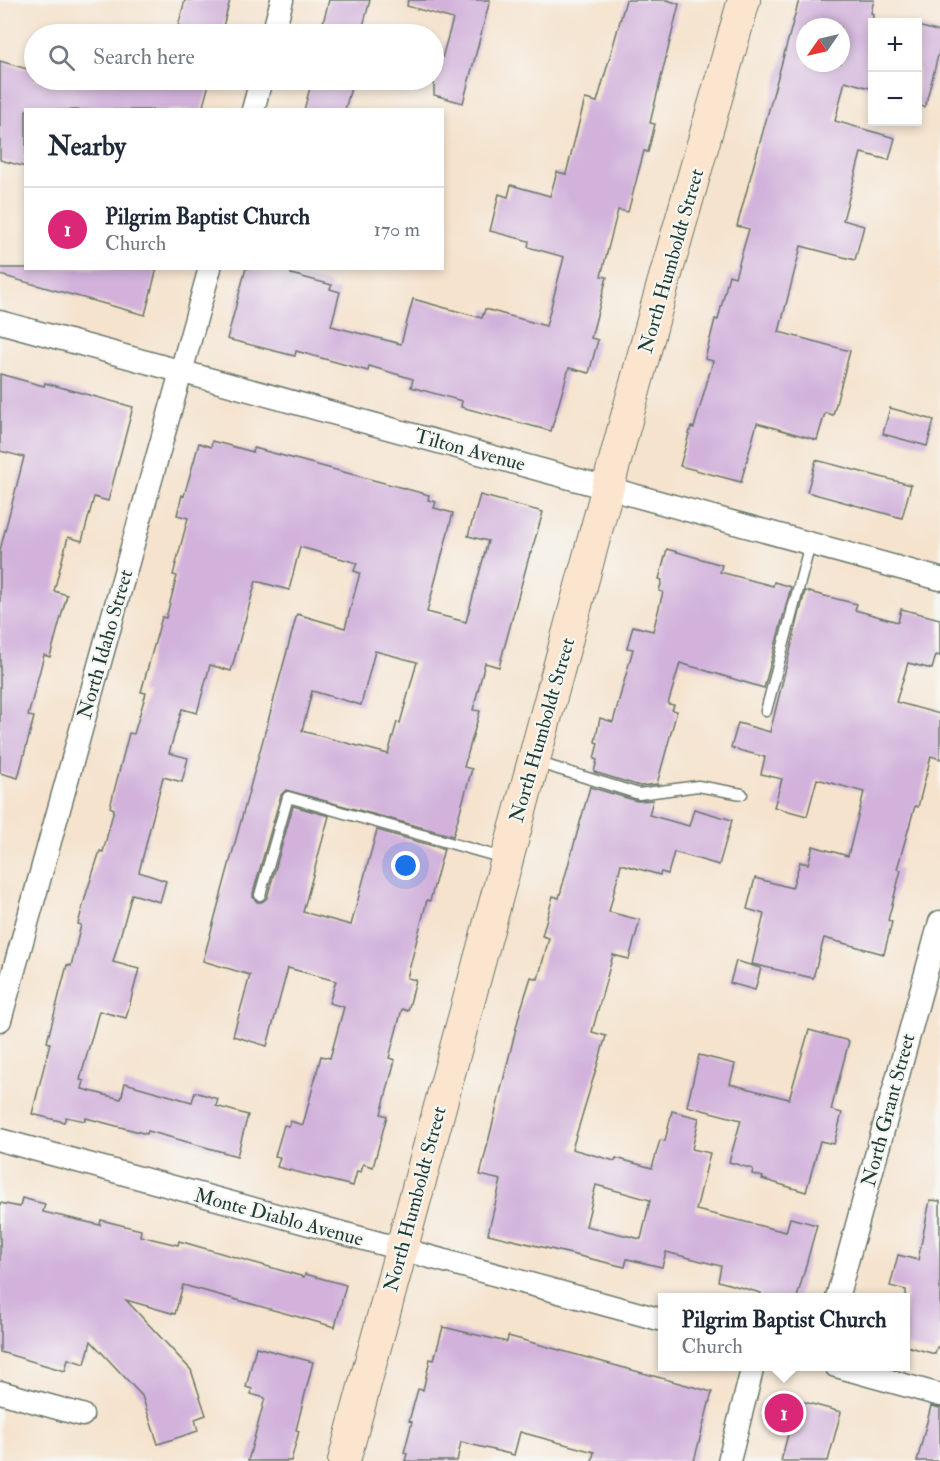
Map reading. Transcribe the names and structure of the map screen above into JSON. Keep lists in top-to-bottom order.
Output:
{
  "streets": {
    "street": [
      "North Humboldt Street",
      "Tilton Avenue",
      "North Idaho Street",
      "North Grant Street",
      "Monte Diablo Avenue"
    ]
  },
  "crossings": [
    ["North Humboldt Street", "Tilton Avenue"],
    ["North Humboldt Street", "Monte Diablo Avenue"],
    ["Tilton Avenue", "North Idaho Street"]
  ],
  "north": "bottom left",
  "page": {
    "map_buttons": ["+", "−"],
    "search": "Search here",
    "heading": "Nearby",
    "list": [
      {
        "mark": "1",
        "name": "Pilgrim Baptist Church",
        "note": "Church",
        "value": "170 m"
      }
    ],
    "popup": ["Pilgrim Baptist Church", "Church"],
    "pins": "1"
  }
}
